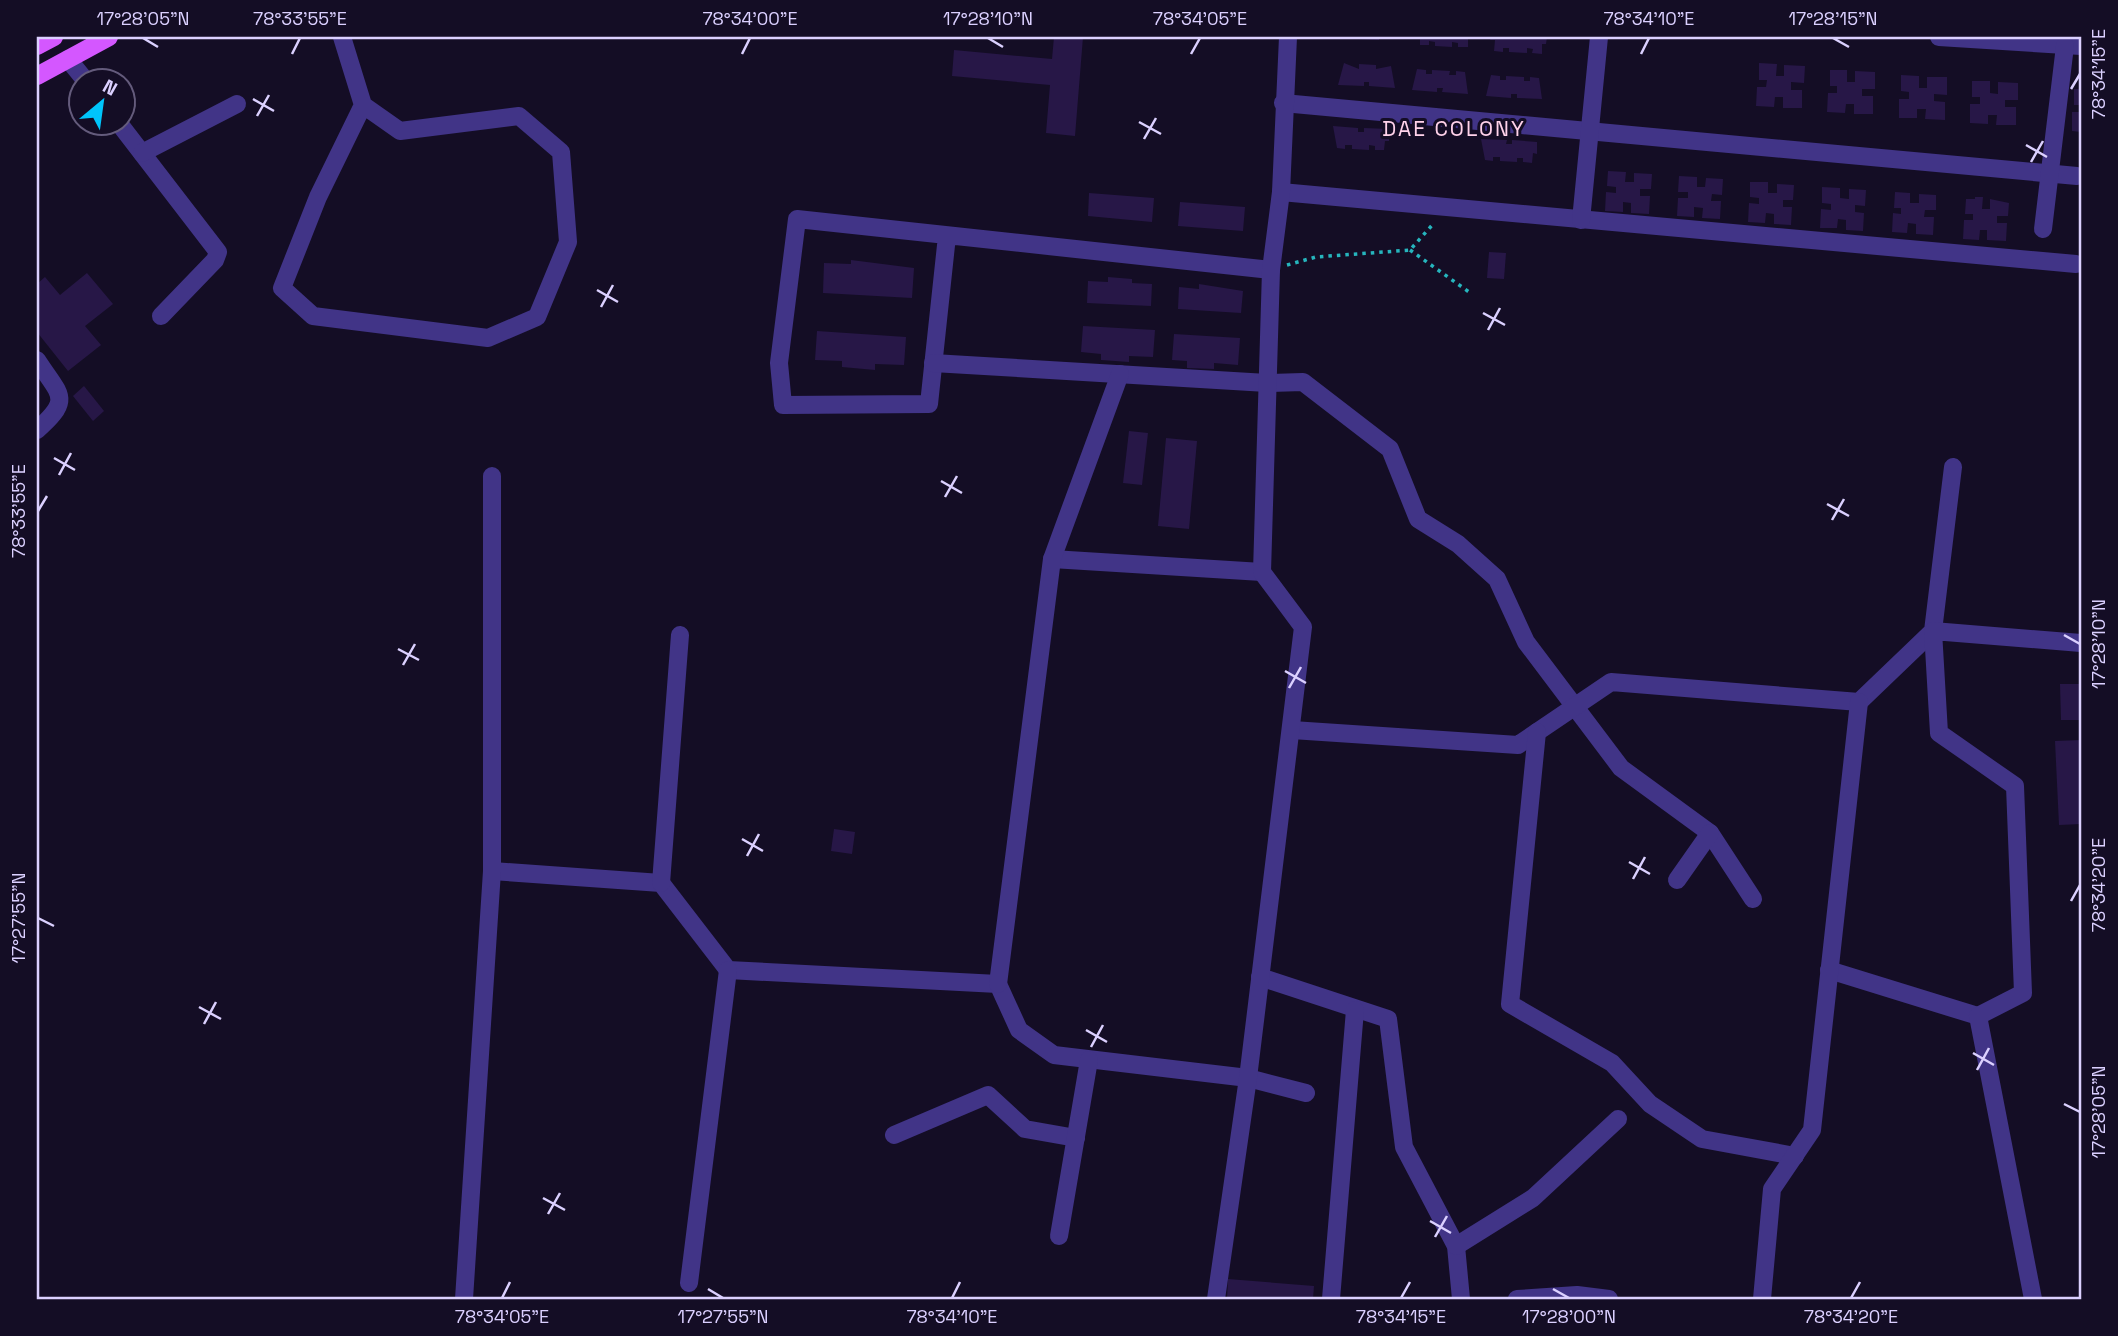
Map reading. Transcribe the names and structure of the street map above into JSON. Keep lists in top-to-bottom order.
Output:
{
  "districts": ["DAE COLONY"],
  "north": "top right",
  "coordinates": [
    "17°28'05\"N",
    "78°33'55\"E",
    "78°34'00\"E",
    "17°28'10\"N",
    "78°34'05\"E",
    "78°34'10\"E",
    "17°28'15\"N",
    "78°34'15\"E",
    "78°34'20\"E",
    "17°27'55\"N",
    "17°28'00\"N"
  ]
}
